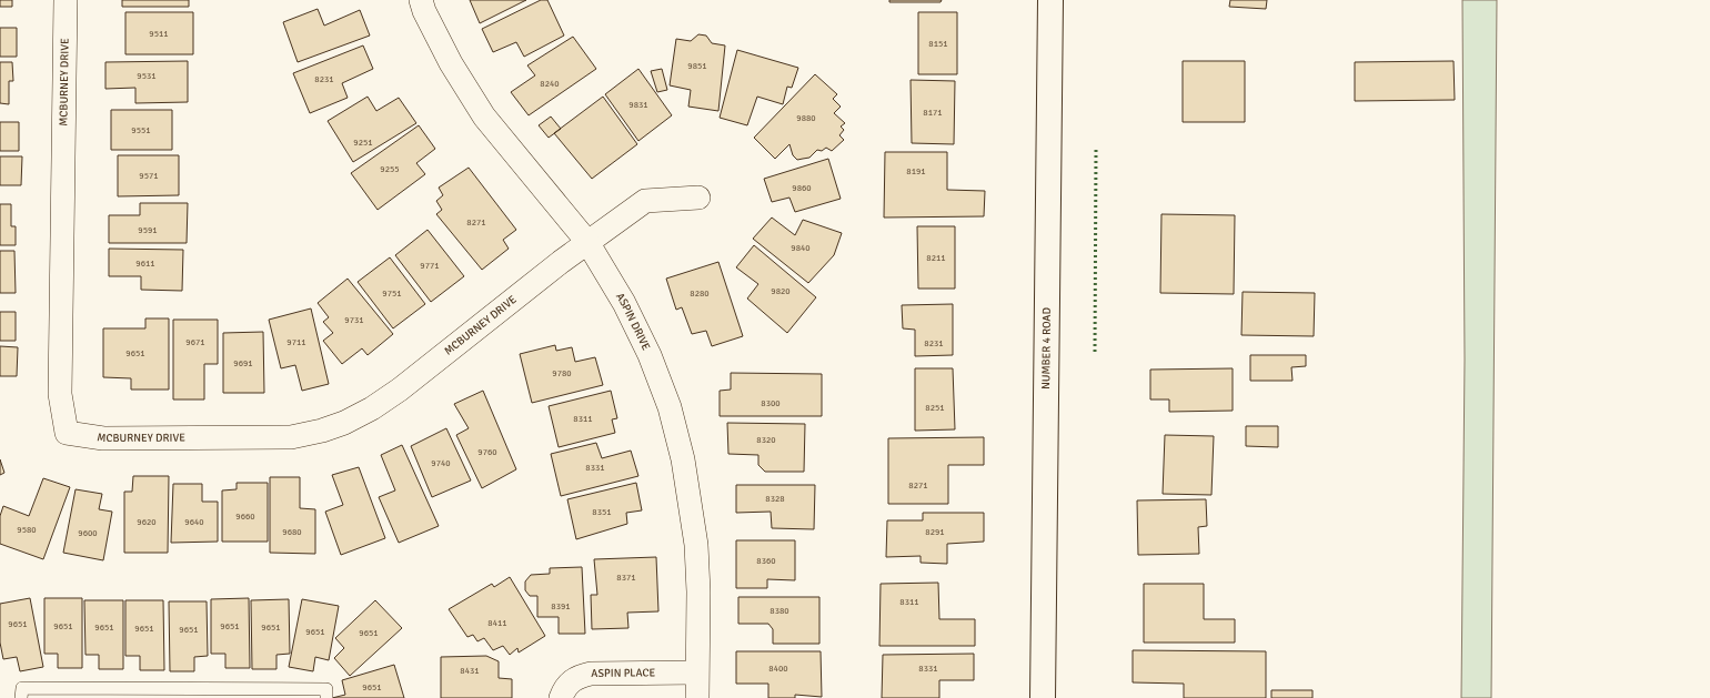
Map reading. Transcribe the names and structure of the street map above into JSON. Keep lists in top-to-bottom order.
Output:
{
  "streets": {
    "main road": ["NUMBER 4 ROAD"],
    "street": ["MCBURNEY DRIVE", "ASPIN DRIVE", "ASPIN PLACE"]
  },
  "crossings": [
    ["MCBURNEY DRIVE", "ASPIN DRIVE"],
    ["ASPIN DRIVE", "ASPIN PLACE"]
  ],
  "house_numbers": [
    "9511",
    "8151",
    "9851",
    "9531",
    "8231",
    "8240",
    "9831",
    "8171",
    "9880",
    "9551",
    "9251",
    "9255",
    "8191",
    "9571",
    "9860",
    "8271",
    "9591",
    "9840",
    "8211",
    "9611",
    "9771",
    "9820",
    "9751",
    "8280",
    "9731",
    "9671",
    "9711",
    "8231",
    "9651",
    "9691",
    "9780",
    "8300",
    "8251",
    "8311",
    "8320",
    "9760",
    "9740",
    "8331",
    "8271",
    "8328",
    "8351",
    "9660",
    "9620",
    "9640",
    "9580",
    "9680",
    "8291",
    "9600",
    "8360",
    "8371",
    "8311",
    "8391",
    "8380",
    "8411",
    "9651",
    "9651",
    "9651",
    "9651",
    "9651",
    "9651",
    "9651",
    "9651",
    "9651",
    "8400",
    "8331",
    "8431",
    "9651"
  ]
}
